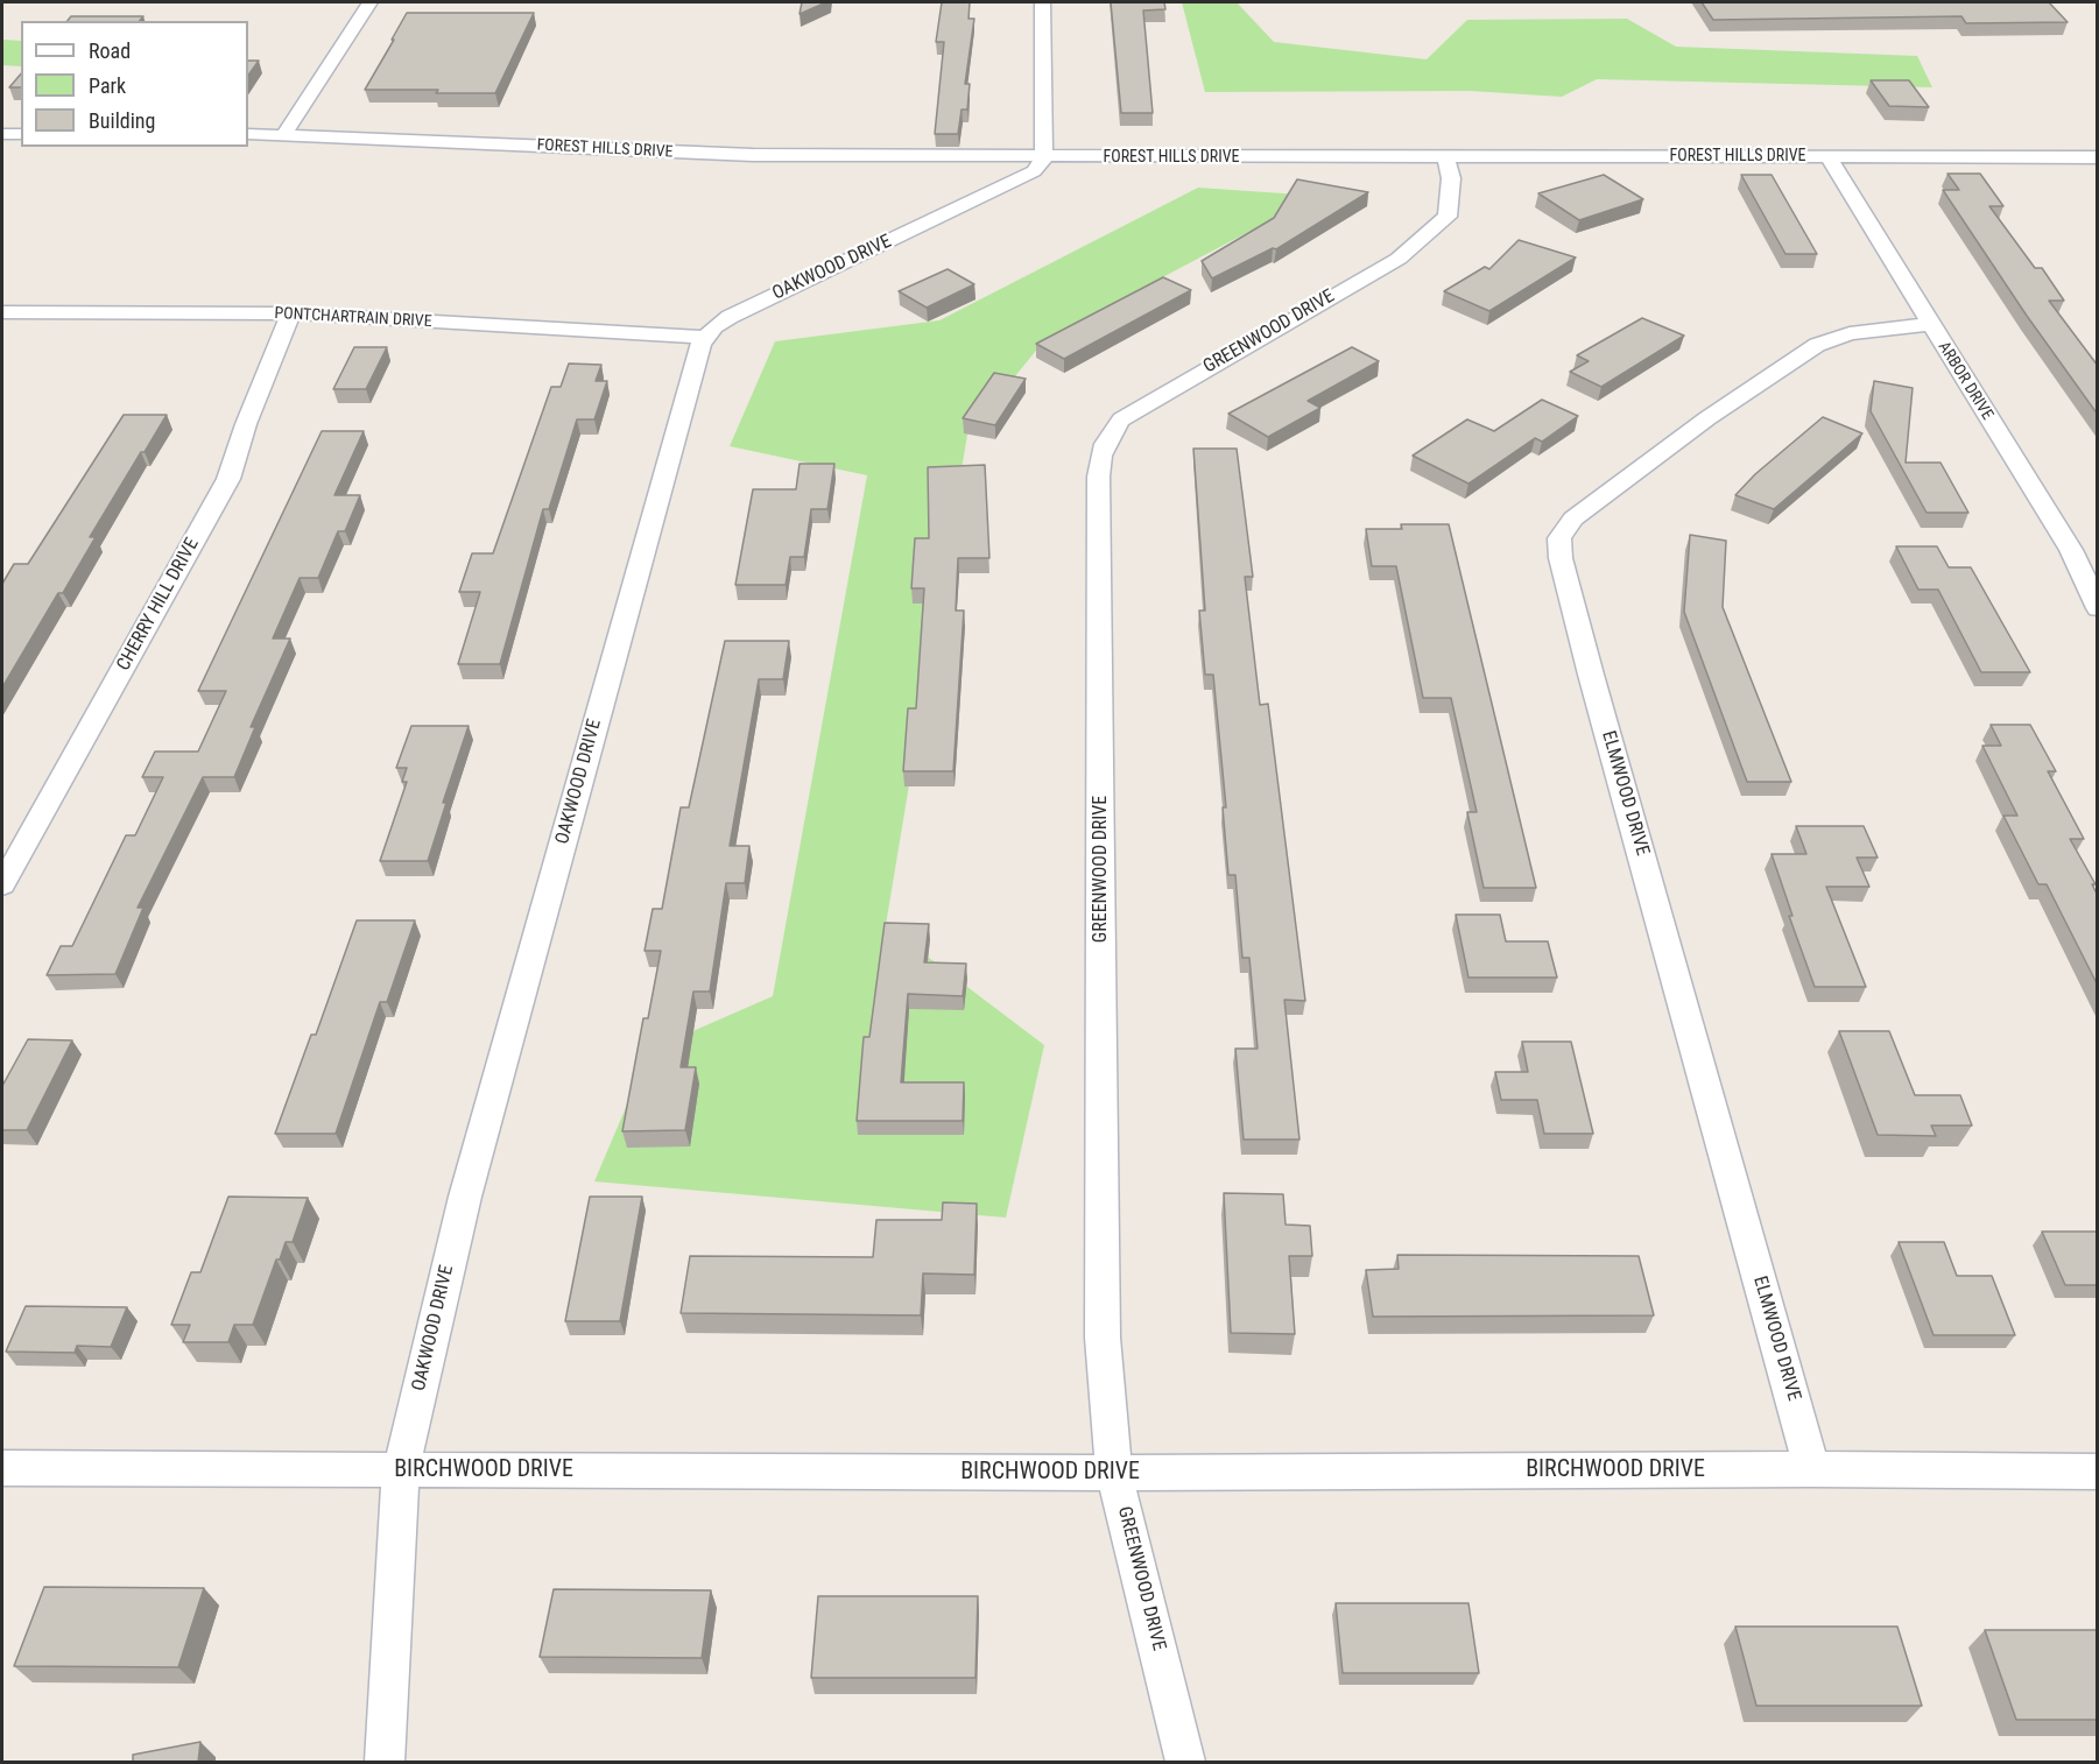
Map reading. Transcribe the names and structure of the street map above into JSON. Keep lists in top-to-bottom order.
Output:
{
  "streets": {
    "street": [
      "FOREST HILLS DRIVE",
      "OAKWOOD DRIVE",
      "PONTCHARTRAIN DRIVE",
      "GREENWOOD DRIVE",
      "ARBOR DRIVE",
      "CHERRY HILL DRIVE",
      "ELMWOOD DRIVE",
      "BIRCHWOOD DRIVE"
    ]
  },
  "crossings": [
    ["FOREST HILLS DRIVE", "OAKWOOD DRIVE"],
    ["FOREST HILLS DRIVE", "GREENWOOD DRIVE"],
    ["FOREST HILLS DRIVE", "ARBOR DRIVE"],
    ["OAKWOOD DRIVE", "PONTCHARTRAIN DRIVE"],
    ["OAKWOOD DRIVE", "BIRCHWOOD DRIVE"],
    ["PONTCHARTRAIN DRIVE", "CHERRY HILL DRIVE"],
    ["GREENWOOD DRIVE", "BIRCHWOOD DRIVE"],
    ["ARBOR DRIVE", "ELMWOOD DRIVE"],
    ["ELMWOOD DRIVE", "BIRCHWOOD DRIVE"]
  ],
  "legend": ["Road", "Park", "Building"]
}
